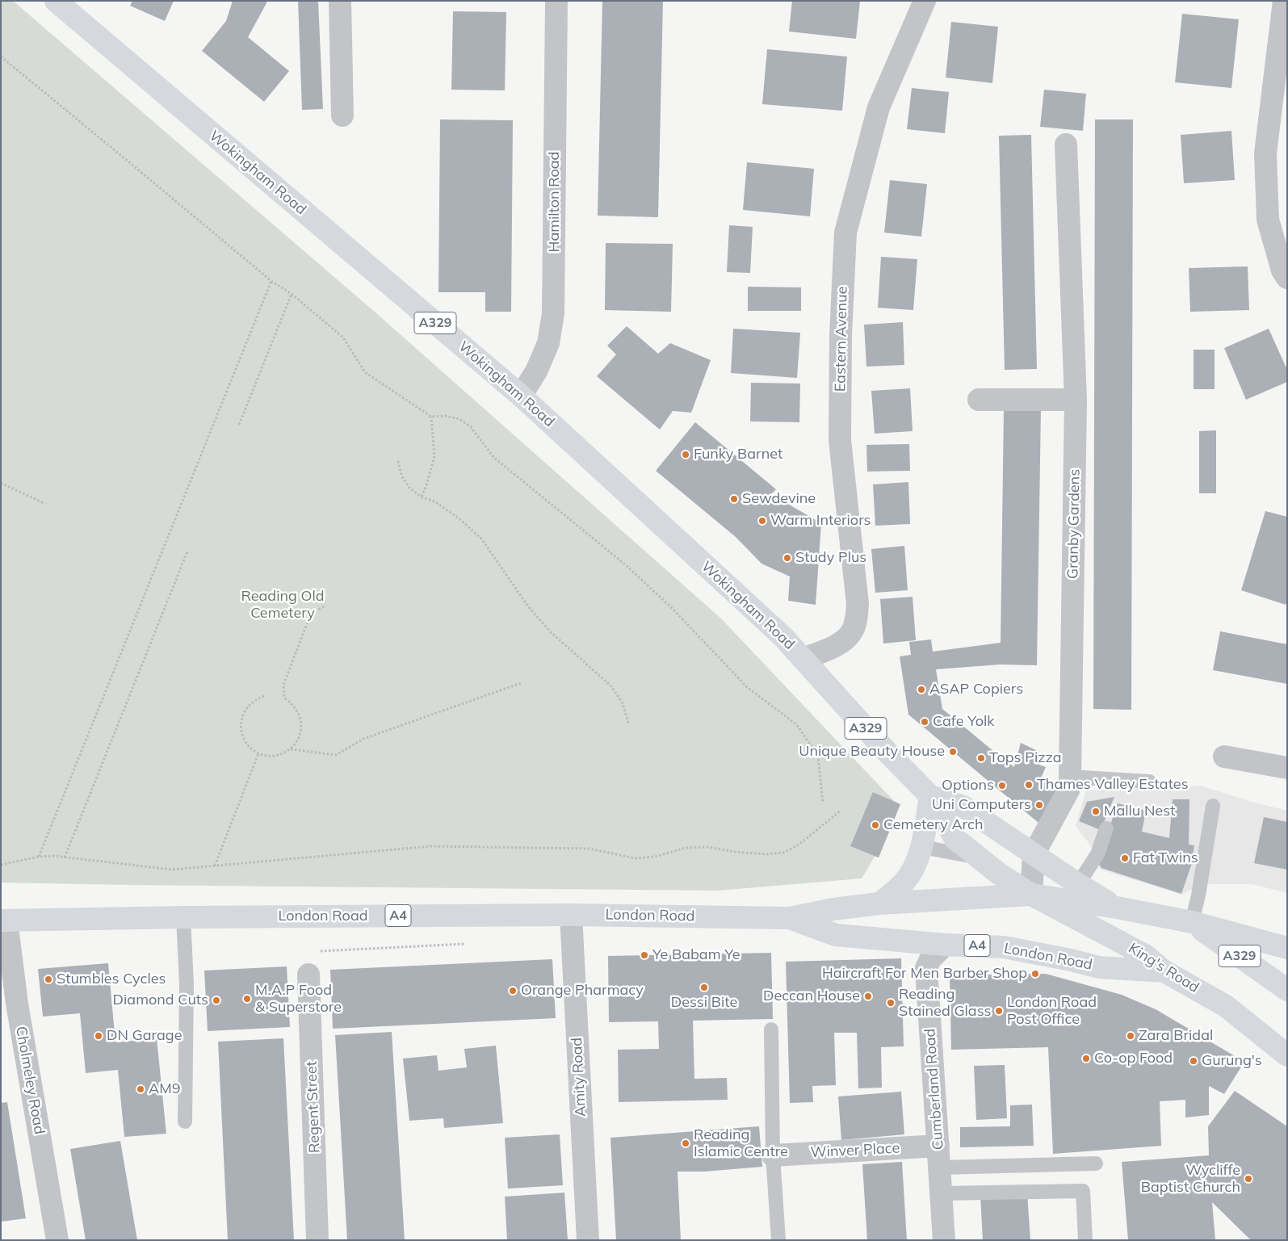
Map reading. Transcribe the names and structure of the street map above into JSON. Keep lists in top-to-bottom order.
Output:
{
  "streets": {
    "main road": [
      "Wokingham Road",
      "A329",
      "A4",
      "London Road",
      "King's Road"
    ],
    "street": [
      "Hamilton Road",
      "Eastern Avenue",
      "Granby Gardens",
      "Amity Road",
      "Cholmeley Road",
      "Cumberland Road",
      "Regent Street",
      "Winver Place"
    ]
  },
  "crossings": [
    ["Wokingham Road", "Hamilton Road"],
    ["Wokingham Road", "Eastern Avenue"],
    ["Wokingham Road", "Granby Gardens"],
    ["Wokingham Road", "London Road"],
    ["Wokingham Road", "King's Road"],
    ["A329", "London Road"],
    ["Granby Gardens", "London Road"],
    ["Granby Gardens", "King's Road"],
    ["London Road", "King's Road"],
    ["London Road", "Amity Road"],
    ["London Road", "Cholmeley Road"],
    ["London Road", "Cumberland Road"],
    ["Cumberland Road", "Winver Place"]
  ],
  "parks": ["Reading Old Cemetery"],
  "places": [
    "Funky Barnet",
    "Sewdevine",
    "Warm Interiors",
    "Study Plus",
    "ASAP Copiers",
    "Cafe Yolk",
    "Unique Beauty House",
    "Tops Pizza",
    "Thames Valley Estates",
    "Options",
    "Uni Computers",
    "Mallu Nest",
    "Cemetery Arch",
    "Fat Twins",
    "Ye Babam Ye",
    "Haircraft For Men Barber Shop",
    "Stumbles Cycles",
    "Dessi Bite",
    "Orange Pharmacy",
    "Deccan House",
    "M.A.P Food & Superstore",
    "Diamond Cuts",
    "Reading Stained Glass",
    "London Road Post Office",
    "DN Garage",
    "Zara Bridal",
    "Co-op Food",
    "Gurung's",
    "AM9",
    "Reading Islamic Centre",
    "Wycliffe Baptist Church"
  ]
}
